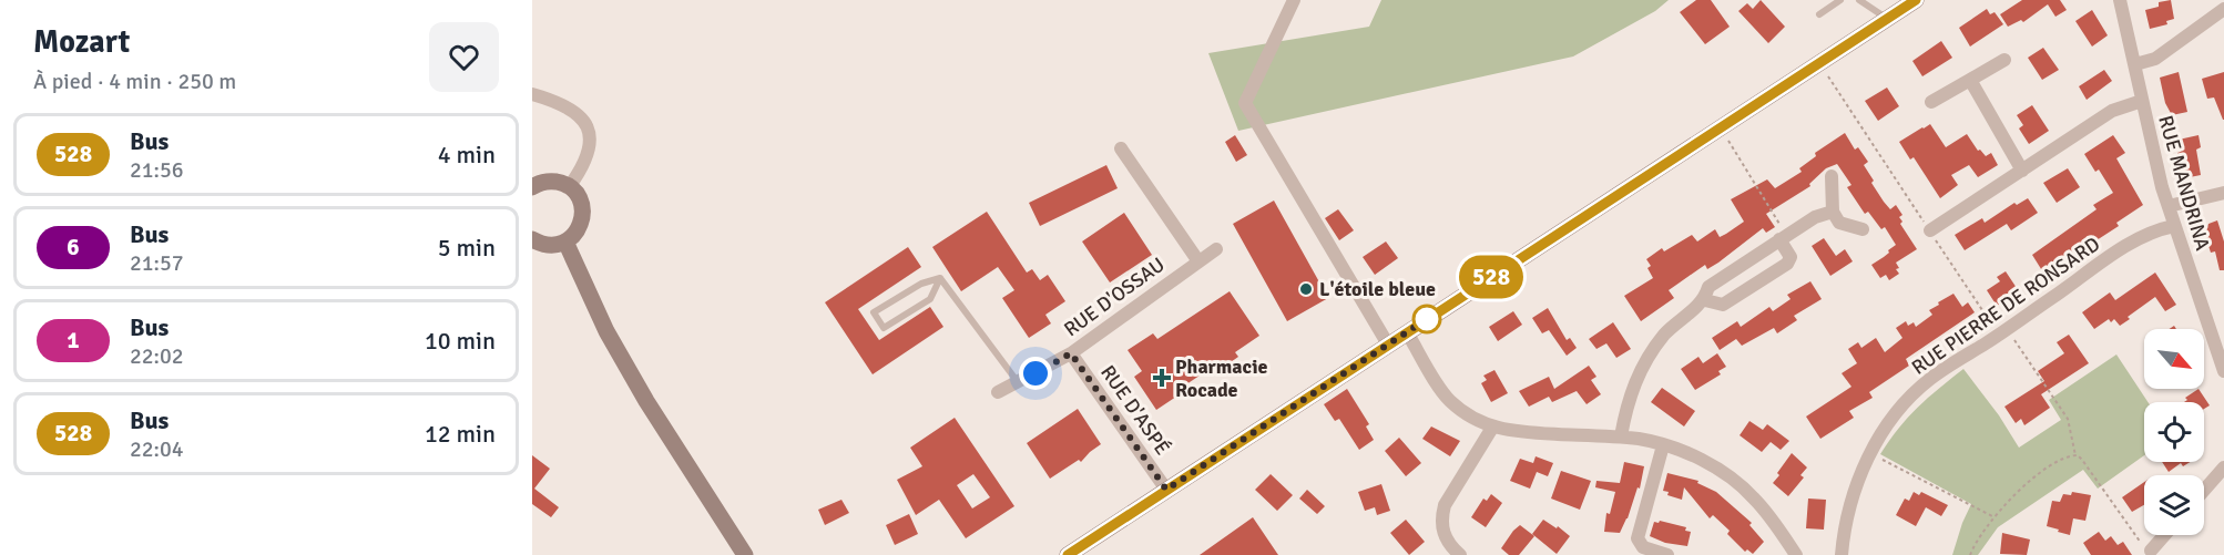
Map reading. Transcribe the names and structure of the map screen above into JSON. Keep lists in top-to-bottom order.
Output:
{
  "streets": {
    "street": [
      "RUE MANDRINA",
      "RUE D'OSSAU",
      "RUE PIERRE DE RONSARD",
      "RUE D'ASPÉ"
    ]
  },
  "crossings": [
    ["RUE MANDRINA", "RUE PIERRE DE RONSARD"],
    ["RUE D'OSSAU", "RUE D'ASPÉ"]
  ],
  "places": {
    "other": ["L'étoile bleue"],
    "health": ["Pharmacie Rocade"]
  },
  "lines": ["bus line 528"],
  "north": "bottom right",
  "page": {
    "heading": ["Mozart", "À pied · 4 min · 250 m"],
    "on_map": "528",
    "list": [
      {
        "mark": "528",
        "name": "Bus",
        "note": "21:56",
        "value": "4 min"
      },
      {
        "mark": "6",
        "name": "Bus",
        "note": "21:57",
        "value": "5 min"
      },
      {
        "mark": "1",
        "name": "Bus",
        "note": "22:02",
        "value": "10 min"
      },
      {
        "mark": "528",
        "name": "Bus",
        "note": "22:04",
        "value": "12 min"
      }
    ]
  }
}
